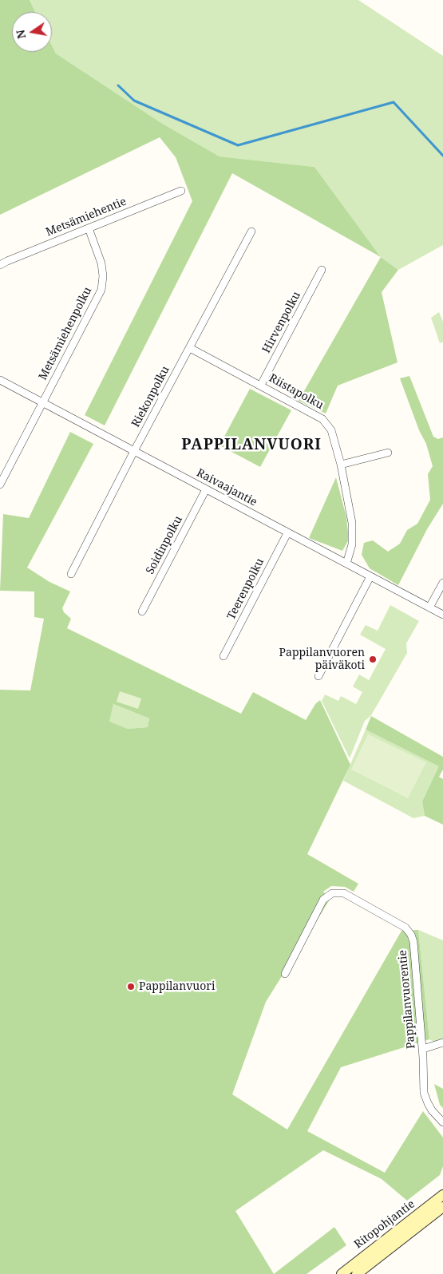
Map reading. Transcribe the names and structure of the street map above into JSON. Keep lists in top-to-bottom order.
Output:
{
  "streets": {
    "main road": ["Ritopohjantie"],
    "street": [
      "Metsämiehentie",
      "Hirvenpolku",
      "Metsämiehenpolku",
      "Riistapolku",
      "Riekonpolku",
      "Raivaajantie",
      "Soidinpolku",
      "Teerenpolku",
      "Pappilanvuorentie"
    ]
  },
  "crossings": [
    ["Metsämiehentie", "Metsämiehenpolku"],
    ["Hirvenpolku", "Riistapolku"],
    ["Metsämiehenpolku", "Raivaajantie"],
    ["Riistapolku", "Riekonpolku"],
    ["Riistapolku", "Raivaajantie"],
    ["Riekonpolku", "Raivaajantie"],
    ["Raivaajantie", "Soidinpolku"],
    ["Raivaajantie", "Teerenpolku"]
  ],
  "districts": ["PAPPILANVUORI"],
  "places": ["Pappilanvuoren päiväkoti", "Pappilanvuori"],
  "north": "left"
}
